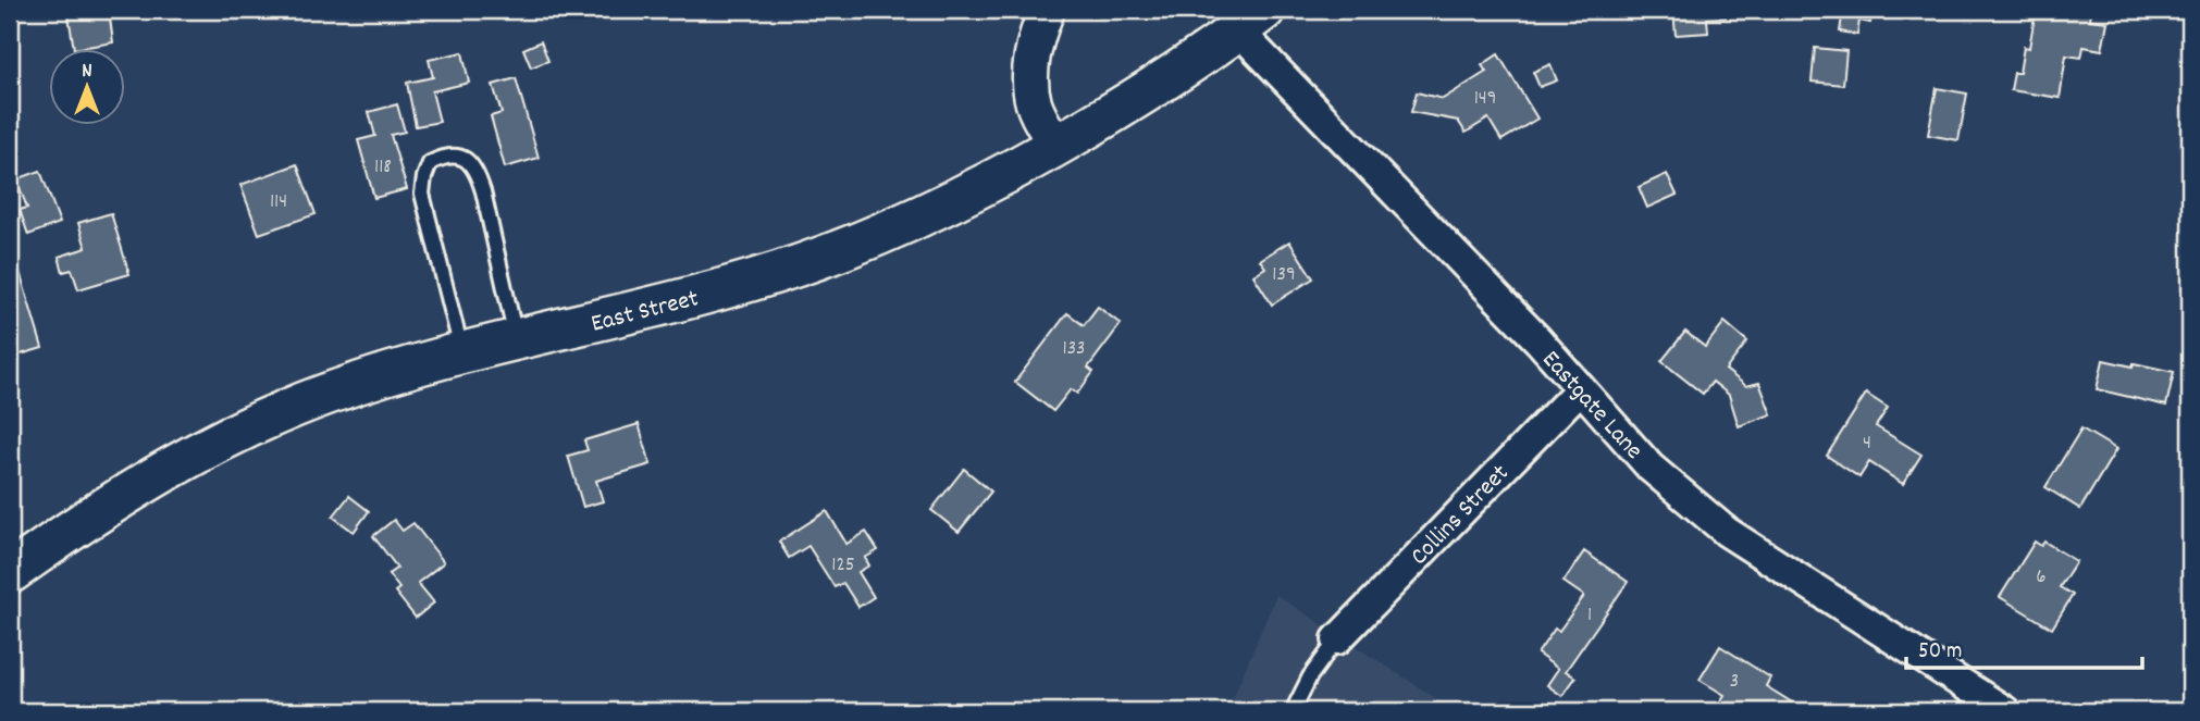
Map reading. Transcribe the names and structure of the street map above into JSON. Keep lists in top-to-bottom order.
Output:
{
  "streets": {
    "main road": ["East Street"],
    "street": ["Eastgate Lane", "Collins Street"]
  },
  "crossings": [
    ["East Street", "Eastgate Lane"],
    ["Eastgate Lane", "Collins Street"]
  ],
  "house_numbers": [
    "149",
    "118",
    "114",
    "139",
    "133",
    "4",
    "125",
    "6",
    "1",
    "3"
  ],
  "scale_bar": "50 m",
  "north": "top"
}
